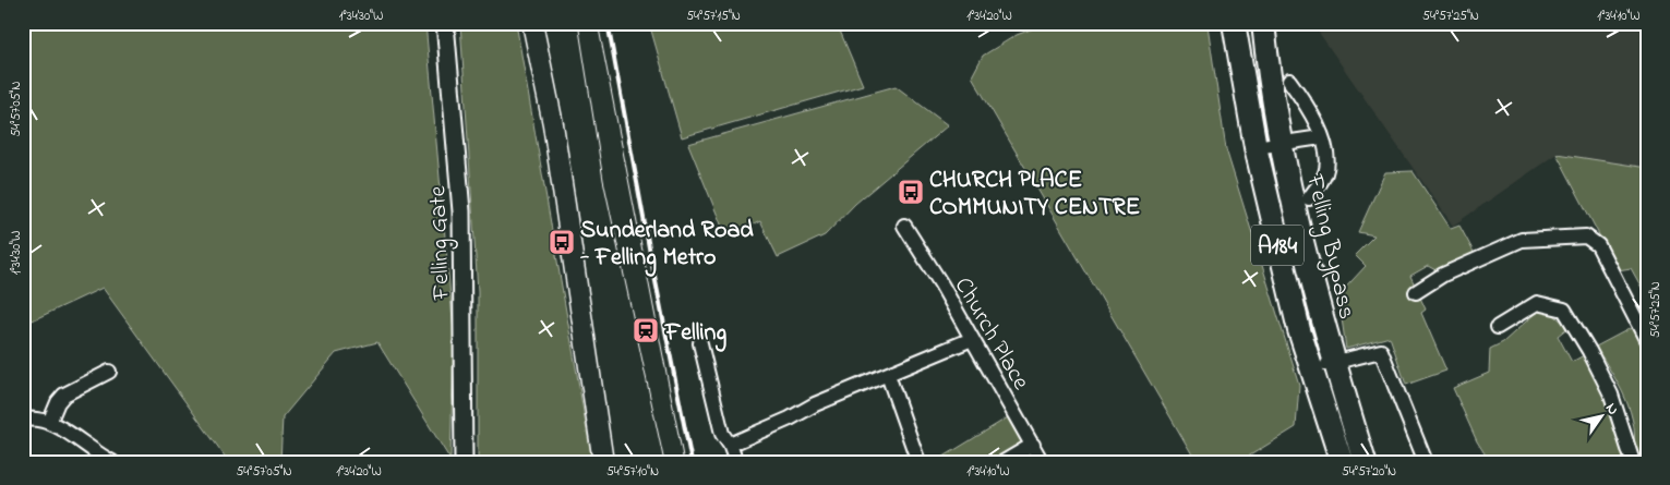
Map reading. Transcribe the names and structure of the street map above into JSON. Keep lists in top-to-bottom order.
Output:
{
  "streets": {
    "highway": ["A184", "Felling Bypass"],
    "street": ["Felling Gate", "Church Place"]
  },
  "places": {
    "bus stop": ["CHURCH PLACE COMMUNITY CENTRE", "Sunderland Road - Felling Metro"],
    "station": ["Felling"]
  },
  "north": "top right",
  "coordinates": [
    "1°34'30\"W",
    "54°57'15\"N",
    "1°34'20\"W",
    "54°57'25\"N",
    "1°34'10\"W",
    "54°57'05\"N",
    "54°57'10\"N",
    "54°57'20\"N"
  ]
}
